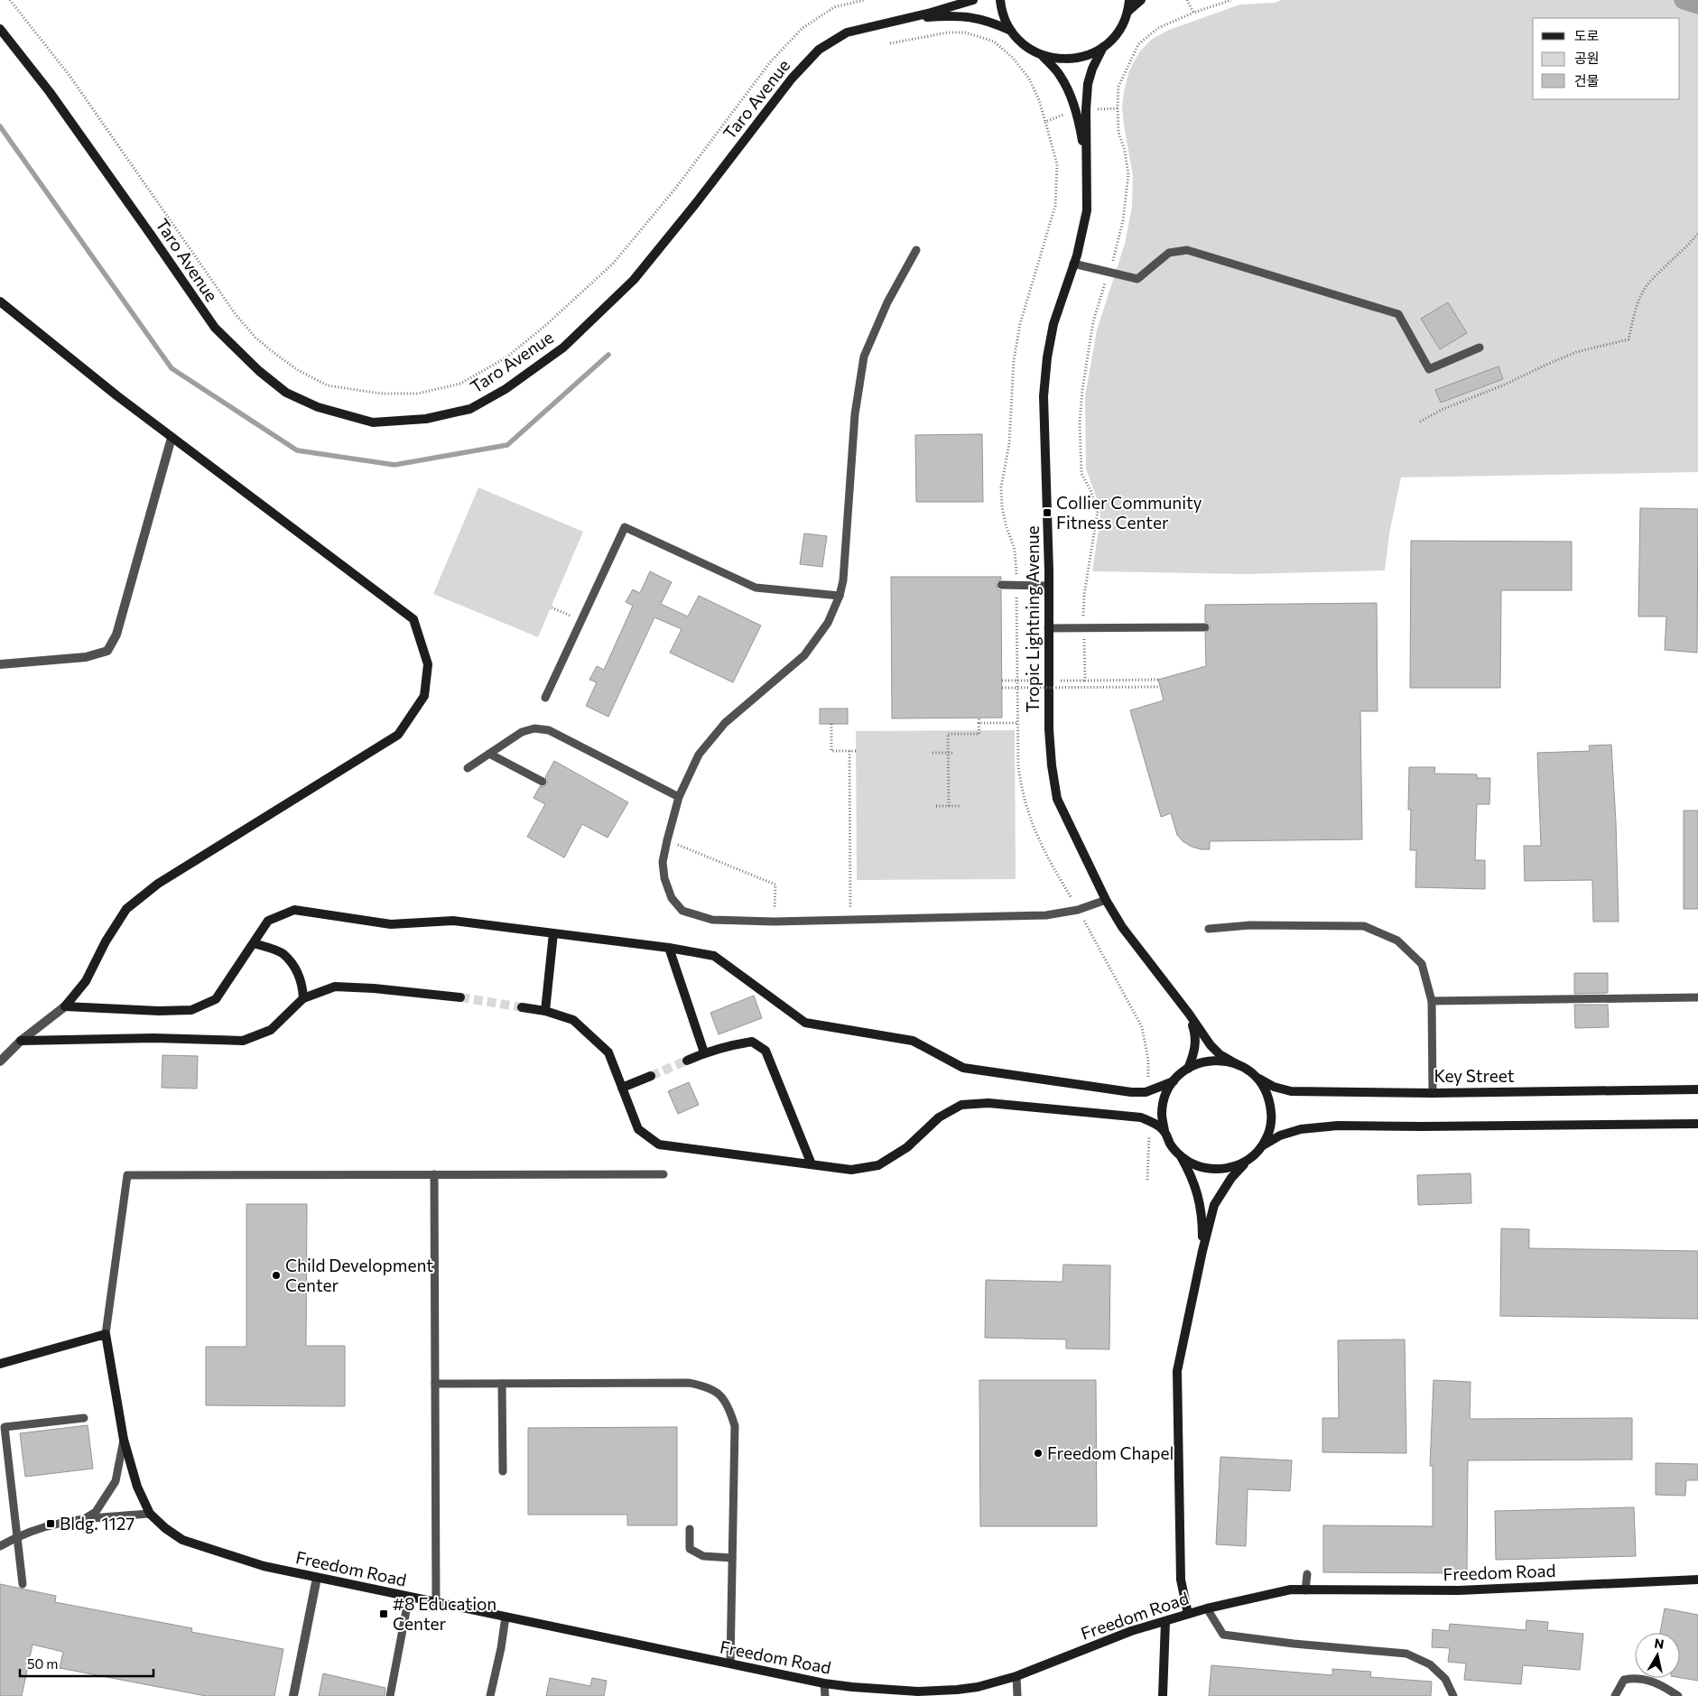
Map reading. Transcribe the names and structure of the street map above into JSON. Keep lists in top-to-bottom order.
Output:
{
  "streets": {
    "street": [
      "Taro Avenue",
      "Tropic Lightning Avenue",
      "Key Street",
      "Freedom Road"
    ]
  },
  "crossings": [
    ["Tropic Lightning Avenue", "Key Street"]
  ],
  "places": {
    "transit": ["Collier Community Fitness Center", "Bldg. 1127", "#8 Education Center"],
    "other": ["Child Development Center", "Freedom Chapel"]
  },
  "legend": ["도로", "공원", "건물"],
  "scale_bar": "50 m",
  "north": "top"
}
